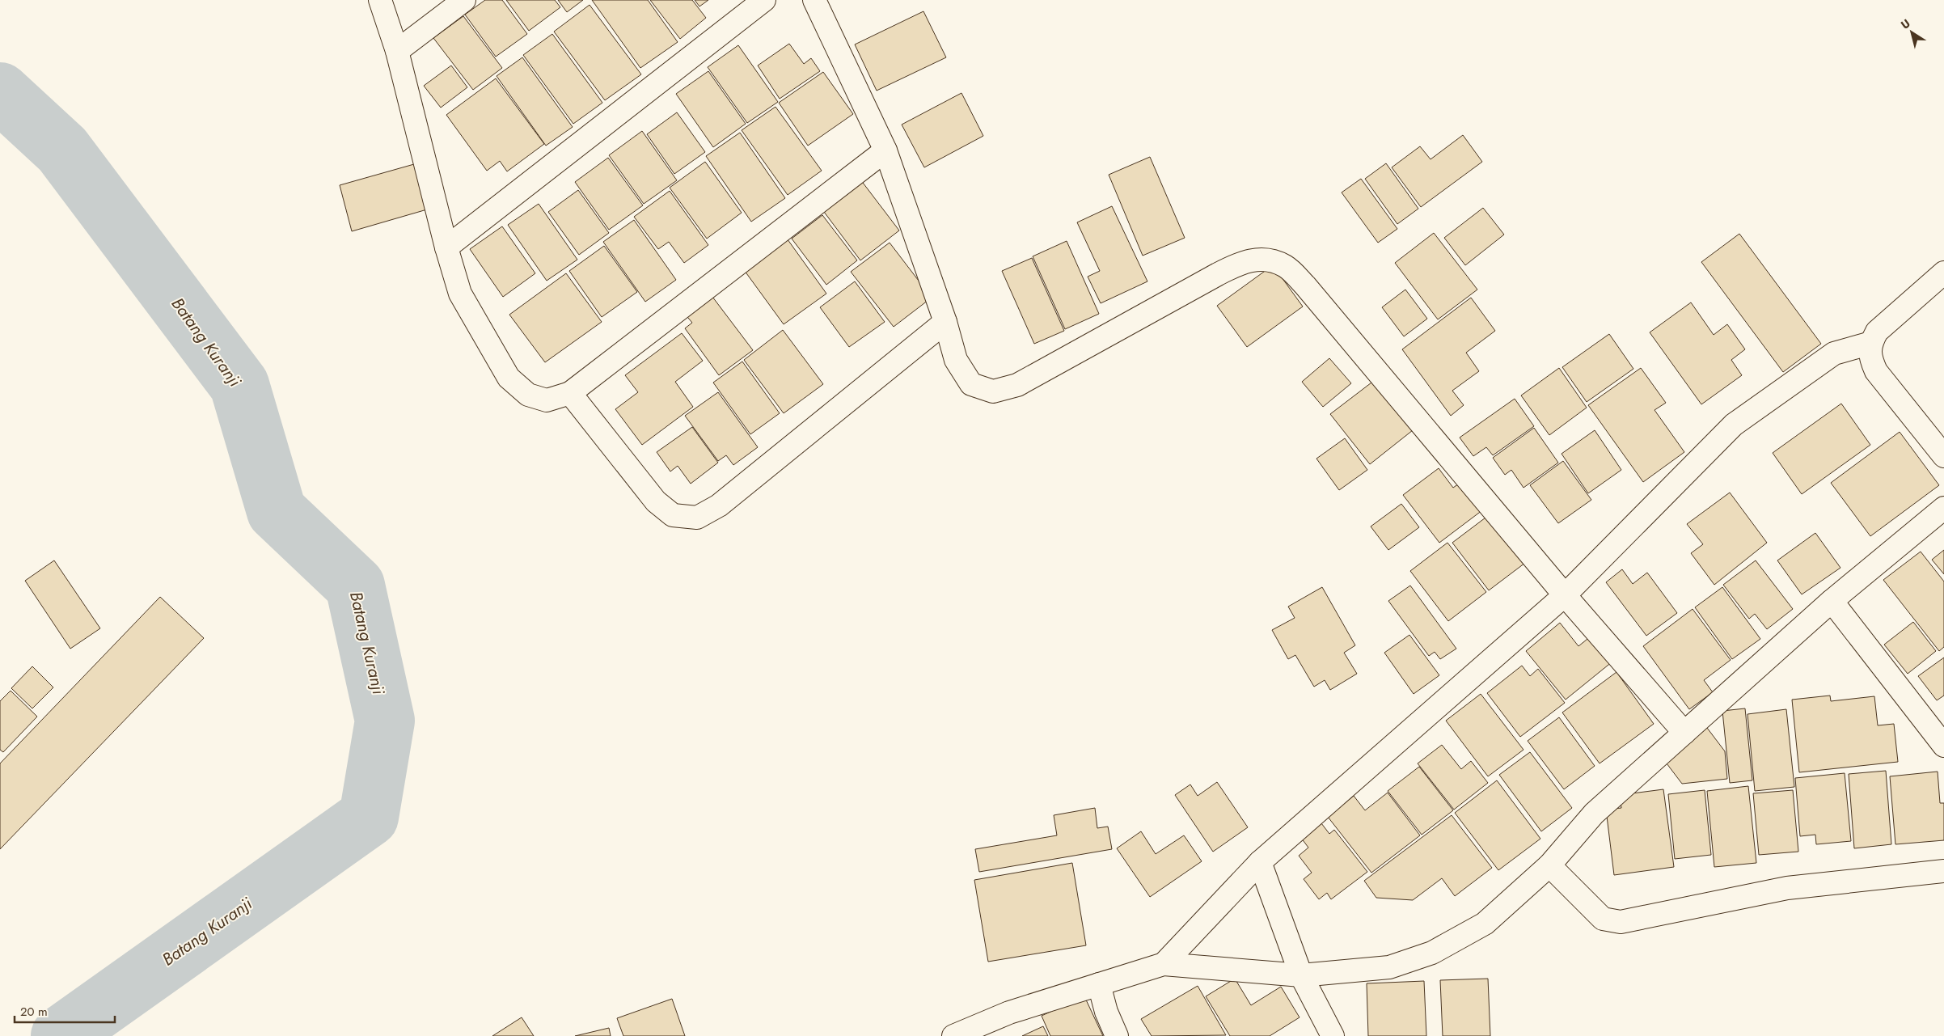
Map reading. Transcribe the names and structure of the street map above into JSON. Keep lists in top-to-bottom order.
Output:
{
  "water": ["Batang Kuranji"],
  "scale_bar": "20 m",
  "north": "top left"
}
